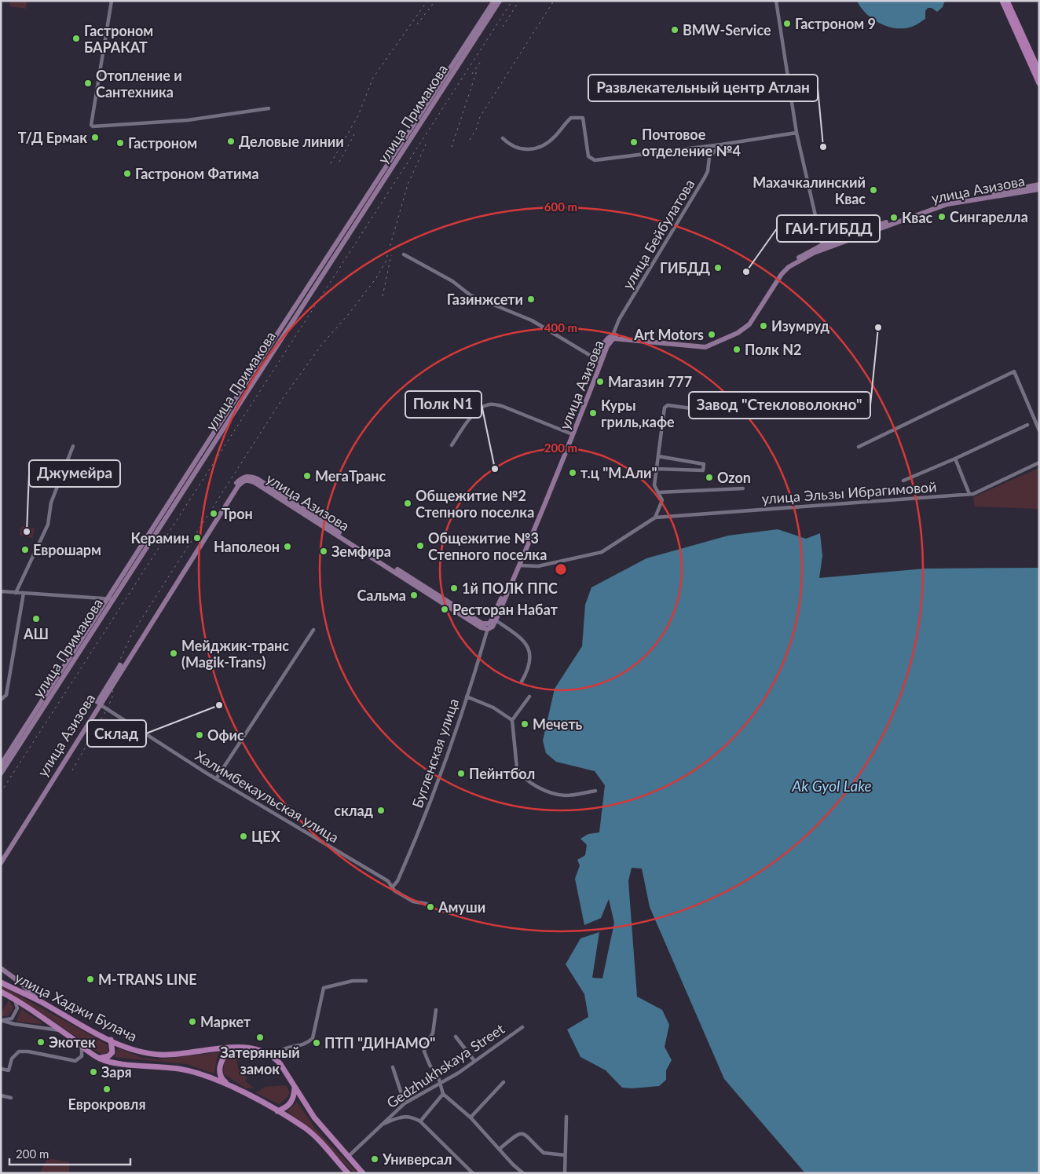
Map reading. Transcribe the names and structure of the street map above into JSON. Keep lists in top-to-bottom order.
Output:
{
  "streets": {
    "main road": ["улица Примакова", "улица Азизова", "улица Хаджи Булача"],
    "street": [
      "улица Бейбулатова",
      "улица Эльзы Ибрагимовой",
      "Бугленская улица",
      "Халимбекаульская улица",
      "Gedzhukhskaya Street"
    ]
  },
  "crossings": [
    ["улица Азизова", "улица Бейбулатова"],
    ["улица Азизова", "Бугленская улица"],
    ["улица Азизова", "Халимбекаульская улица"],
    ["Бугленская улица", "Халимбекаульская улица"]
  ],
  "water": ["Ak Gyol Lake"],
  "places": [
    "Гастроном 9",
    "BMW-Service",
    "Гастроном БАРАКАТ",
    "Отопление и Сантехника",
    "Т/Д Ермак",
    "Деловые линии",
    "Почтовое отделение №4",
    "Гастроном",
    "Развлекательный центр Атлан",
    "Гастроном Фатима",
    "Махачкалинский Квас",
    "Сингарелла",
    "Квас",
    "ГИБДД",
    "ГАИ-ГИБДД",
    "Газинжсети",
    "Изумруд",
    "Завод \"Стекловолокно\"",
    "Art Motors",
    "Полк N2",
    "Магазин 777",
    "Куры гриль,кафе",
    "Полк N1",
    "т.ц \"М.Али\"",
    "МегаТранс",
    "Ozon",
    "Общежитие №2 Степного поселка",
    "Трон",
    "Джумейра",
    "Керамин",
    "Общежитие №3 Степного поселка",
    "Наполеон",
    "Еврошарм",
    "Земфира",
    "1й ПОЛК ППС",
    "Сальма",
    "Ресторан Набат",
    "АШ",
    "Мейджик-транс (Magik-Trans)",
    "Склад",
    "Мечеть",
    "Офис",
    "Пейнтбол",
    "склад",
    "ЦЕХ",
    "Амуши",
    "М-TRANS LINE",
    "Маркет",
    "Затерянный замок",
    "Экотек",
    "ПТП \"ДИНАМО\"",
    "Заря",
    "Еврокровля",
    "Универсал"
  ],
  "scale_bar": "200 m",
  "rings": ["600 m", "400 m", "200 m"]
}
